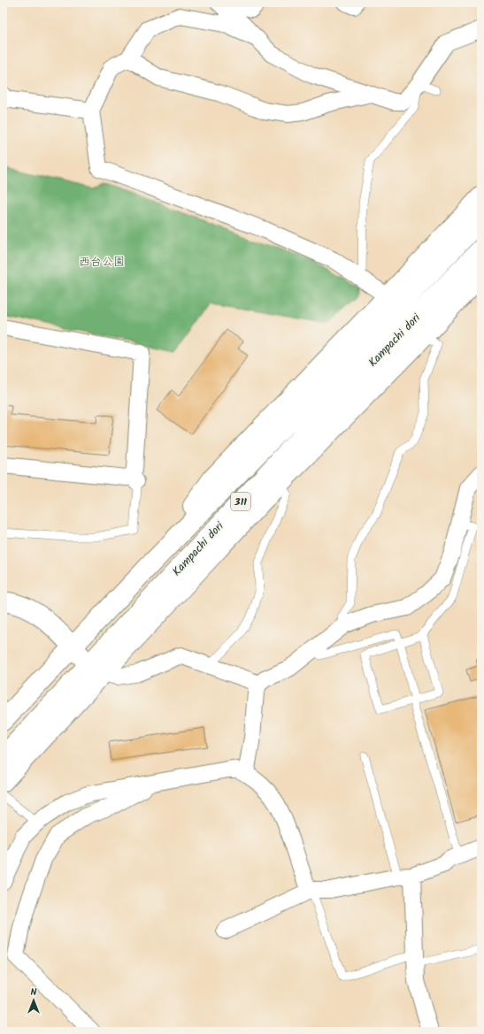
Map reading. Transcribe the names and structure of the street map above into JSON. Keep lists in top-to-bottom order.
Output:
{
  "streets": {
    "main road": ["Kampachi dori", "311"]
  },
  "parks": ["西台公園"],
  "north": "top"
}
